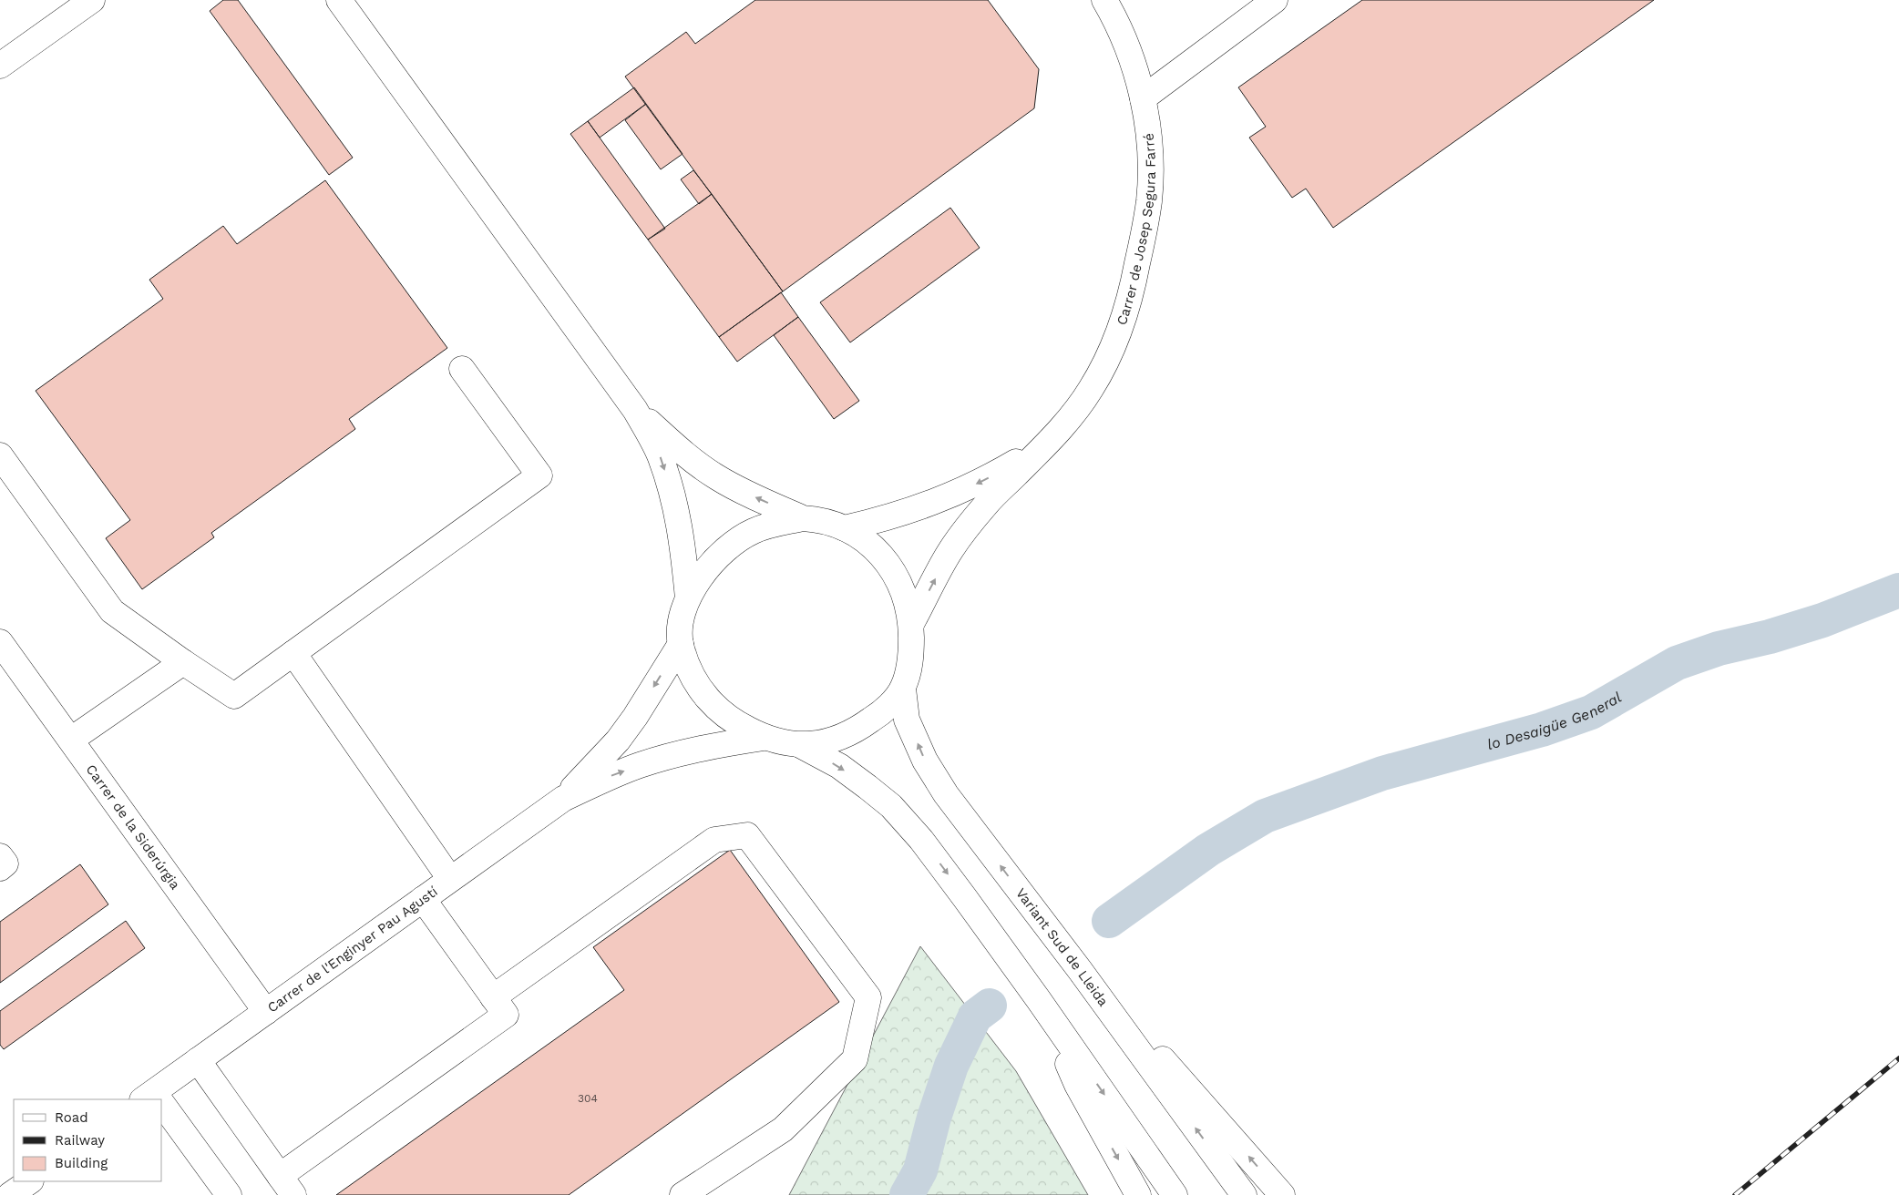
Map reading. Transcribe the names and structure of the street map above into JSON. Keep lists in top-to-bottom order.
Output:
{
  "streets": {
    "main road": [
      "Carrer de Josep Segura Farré",
      "Carrer de la Siderúrgia",
      "Variant Sud de Lleida",
      "Carrer de l'Enginyer Pau Agustí"
    ]
  },
  "crossings": [
    ["Carrer de la Siderúrgia", "Carrer de l'Enginyer Pau Agustí"]
  ],
  "water": ["lo Desaigüe General"],
  "house_numbers": ["304"],
  "legend": ["Road", "Railway", "Building"]
}
